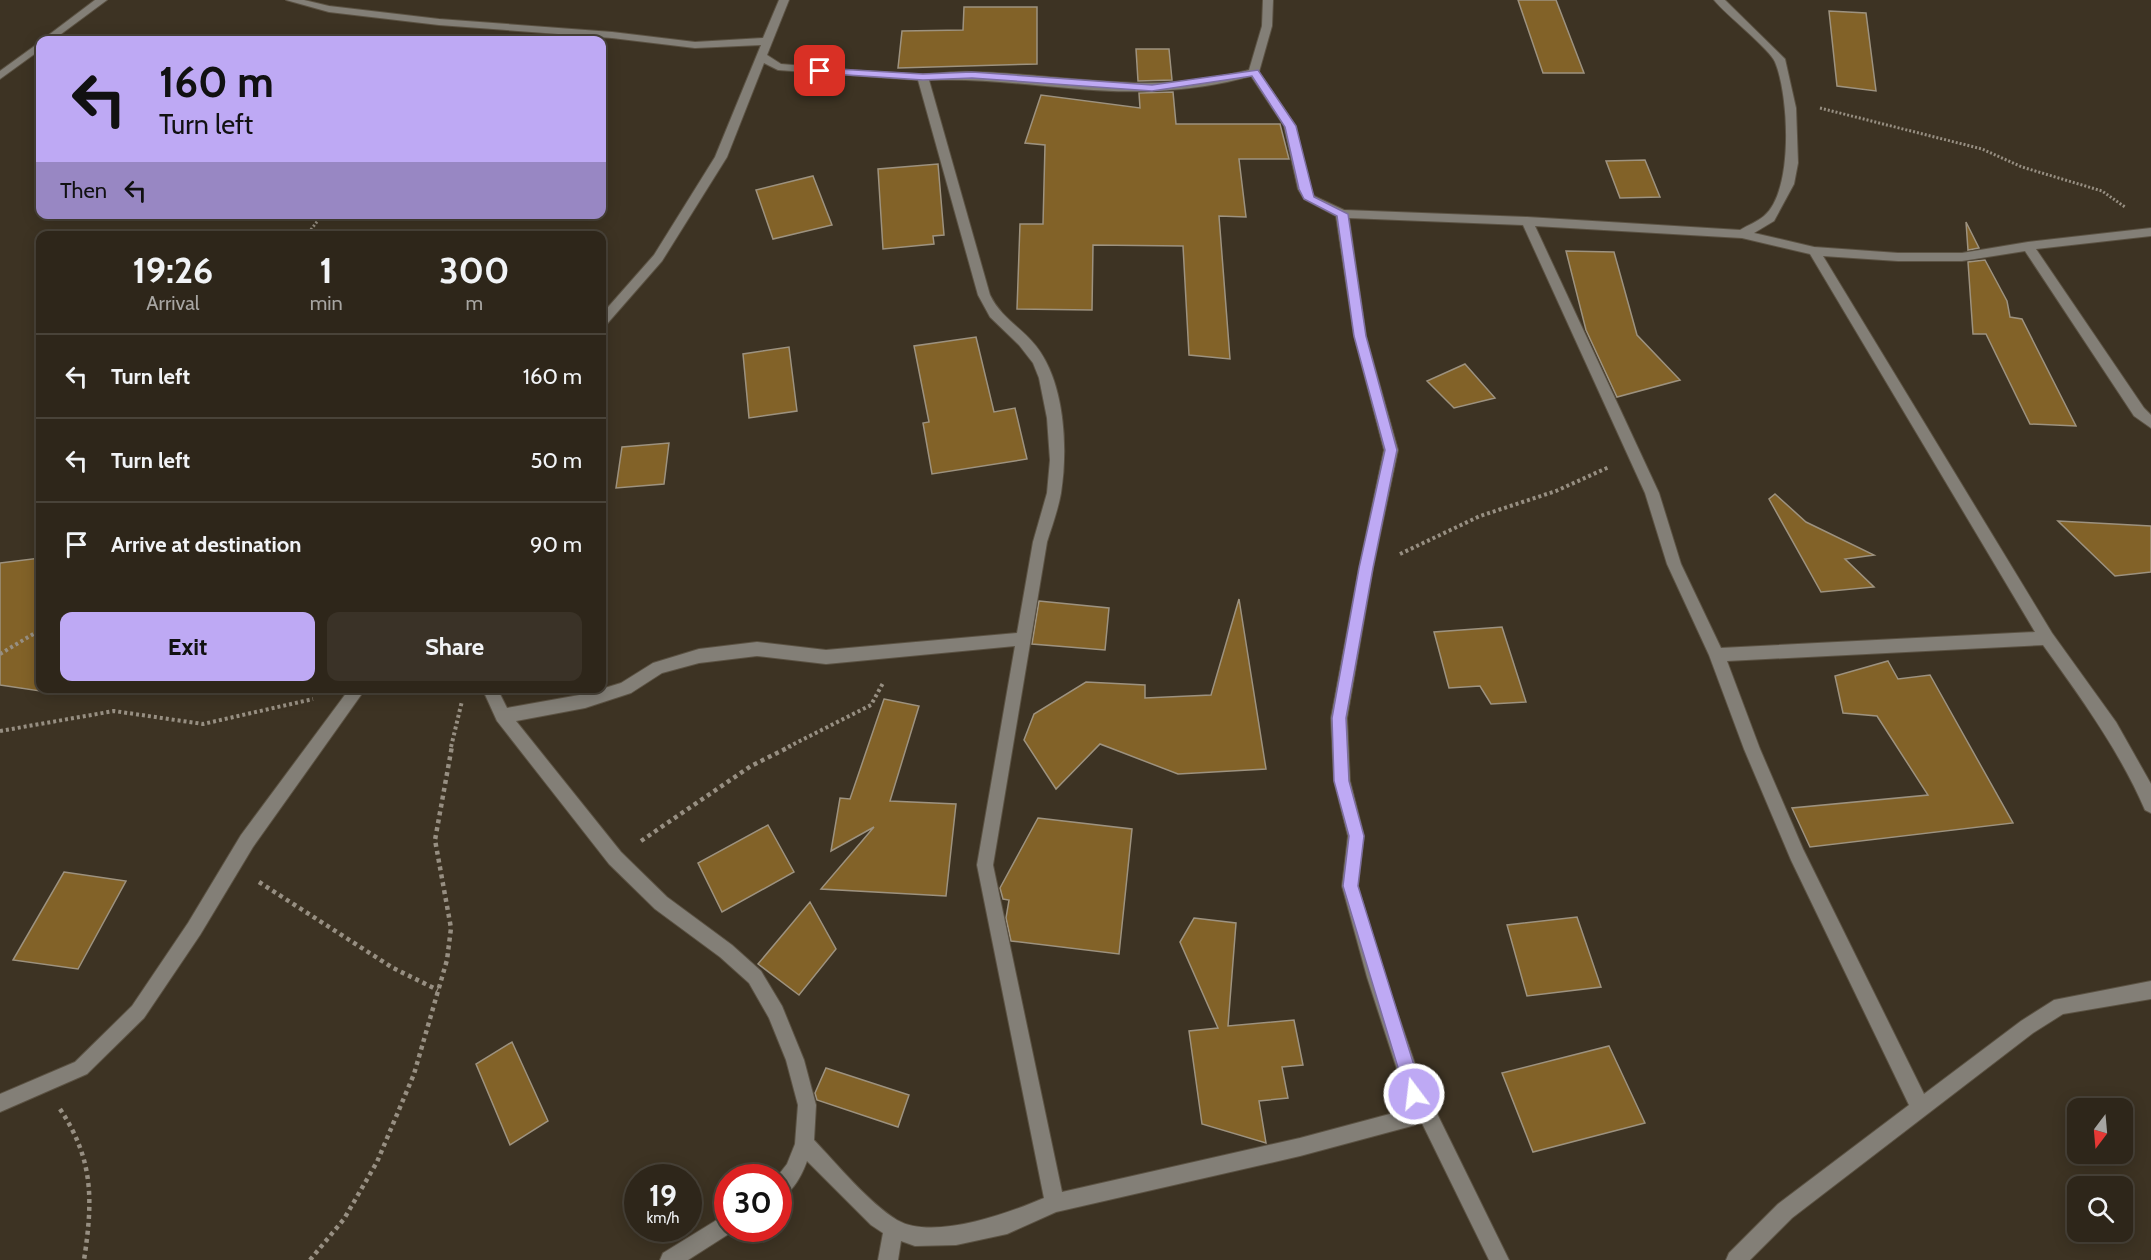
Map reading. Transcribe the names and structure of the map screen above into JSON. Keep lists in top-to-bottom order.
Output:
{
  "north": "bottom",
  "page": {
    "turn": ["160 m", "Turn left"],
    "then": "Then",
    "eta": [
      "19:26",
      "Arrival",
      "1",
      "min",
      "300",
      "m"
    ],
    "list": [
      {
        "name": "Turn left",
        "value": "160 m"
      },
      {
        "name": "Turn left",
        "value": "50 m"
      },
      {
        "name": "Arrive at destination",
        "value": "90 m"
      }
    ],
    "buttons": ["Exit", "Share"],
    "speed": "19 km/h",
    "limit": "30"
  }
}
